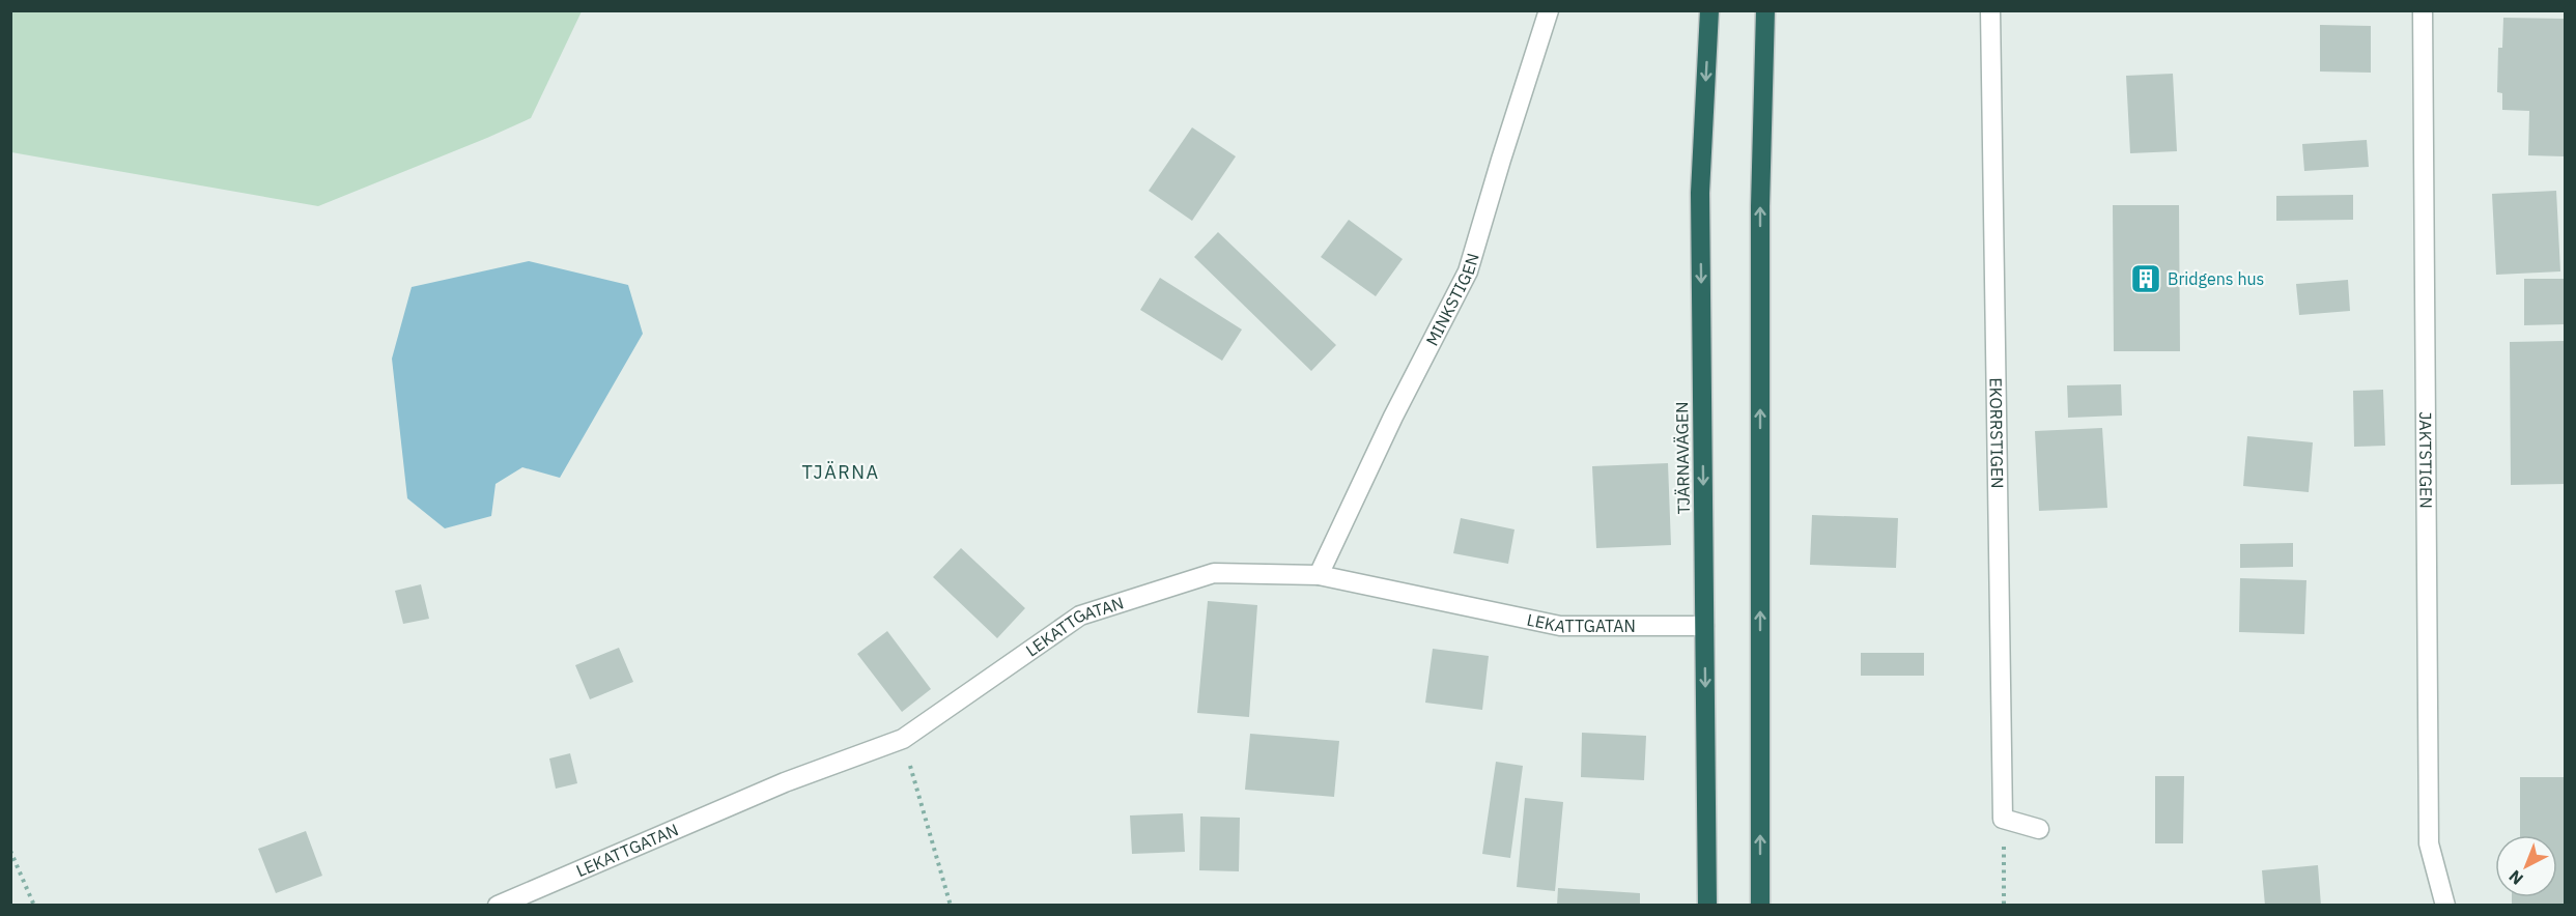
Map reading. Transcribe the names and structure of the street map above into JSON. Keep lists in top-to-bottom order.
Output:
{
  "streets": {
    "highway": ["TJÄRNAVÄGEN"],
    "street": [
      "MINKSTIGEN",
      "EKORRSTIGEN",
      "JAKTSTIGEN",
      "LEKATTGATAN"
    ]
  },
  "crossings": [
    ["MINKSTIGEN", "LEKATTGATAN"],
    ["TJÄRNAVÄGEN", "LEKATTGATAN"]
  ],
  "districts": ["TJÄRNA"],
  "places": {
    "building": ["Bridgens hus"]
  },
  "north": "bottom left"
}
